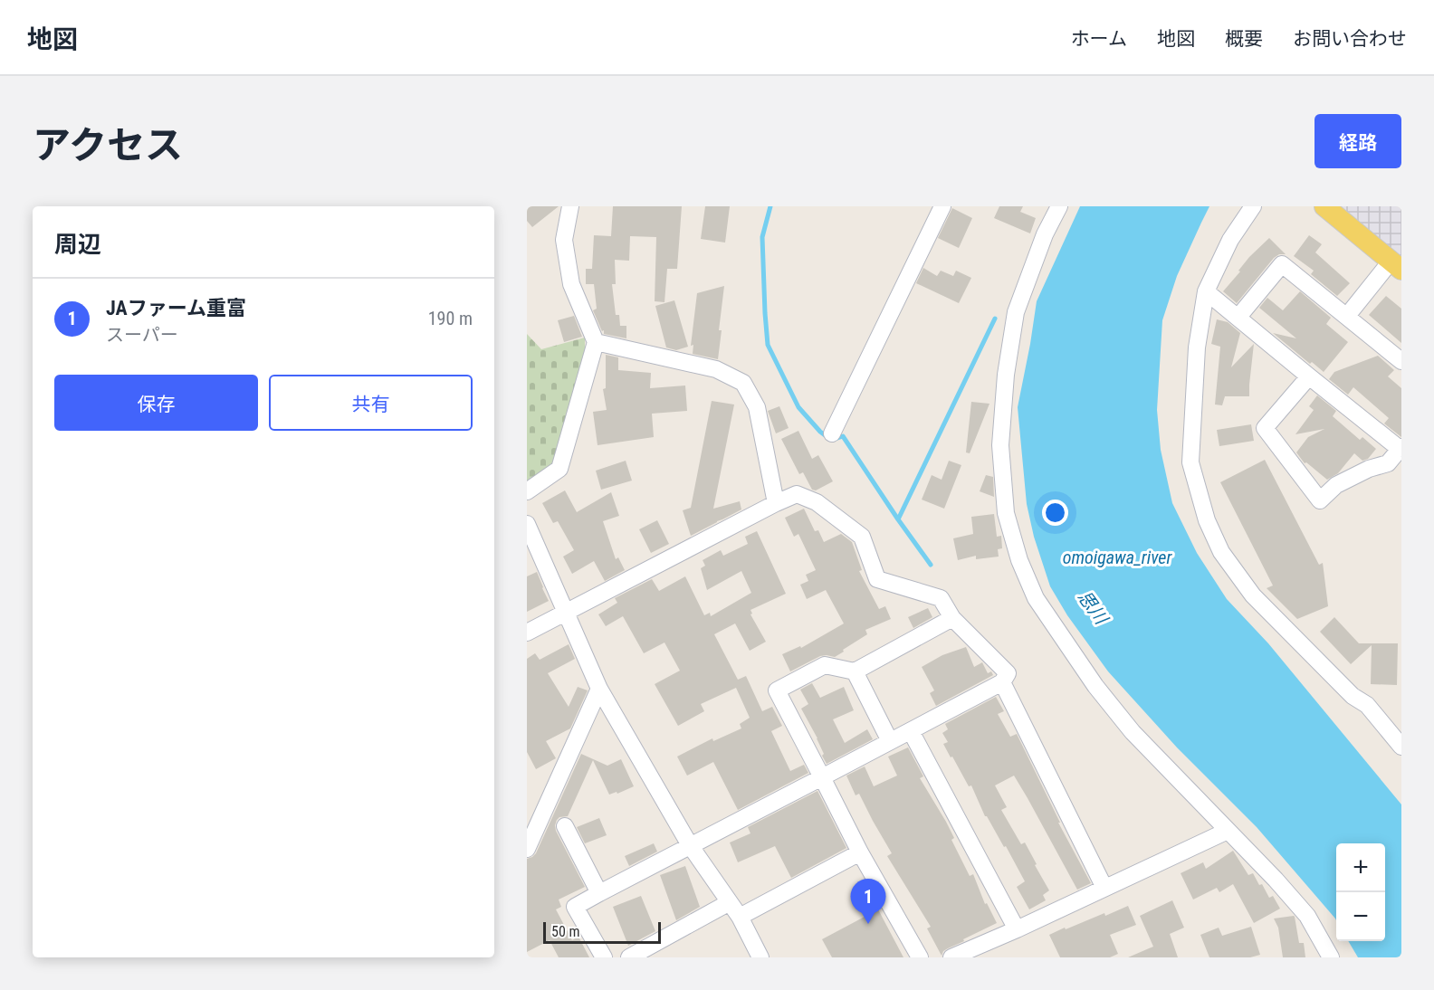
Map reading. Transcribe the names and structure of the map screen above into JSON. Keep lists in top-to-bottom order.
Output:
{
  "water": ["omoigawa_river", "思川"],
  "scale_bar": "50 m",
  "page": {
    "header": "地図",
    "nav": [
      "ホーム",
      "地図",
      "概要",
      "お問い合わせ"
    ],
    "title": "アクセス",
    "buttons": [
      "経路",
      ["保存", "共有"]
    ],
    "heading": "周辺",
    "list": [
      {
        "mark": "1",
        "name": "JAファーム重富",
        "note": "スーパー",
        "value": "190 m"
      }
    ],
    "map_buttons": ["+", "−"],
    "pins": "1",
    "scale": "50 m"
  }
}
